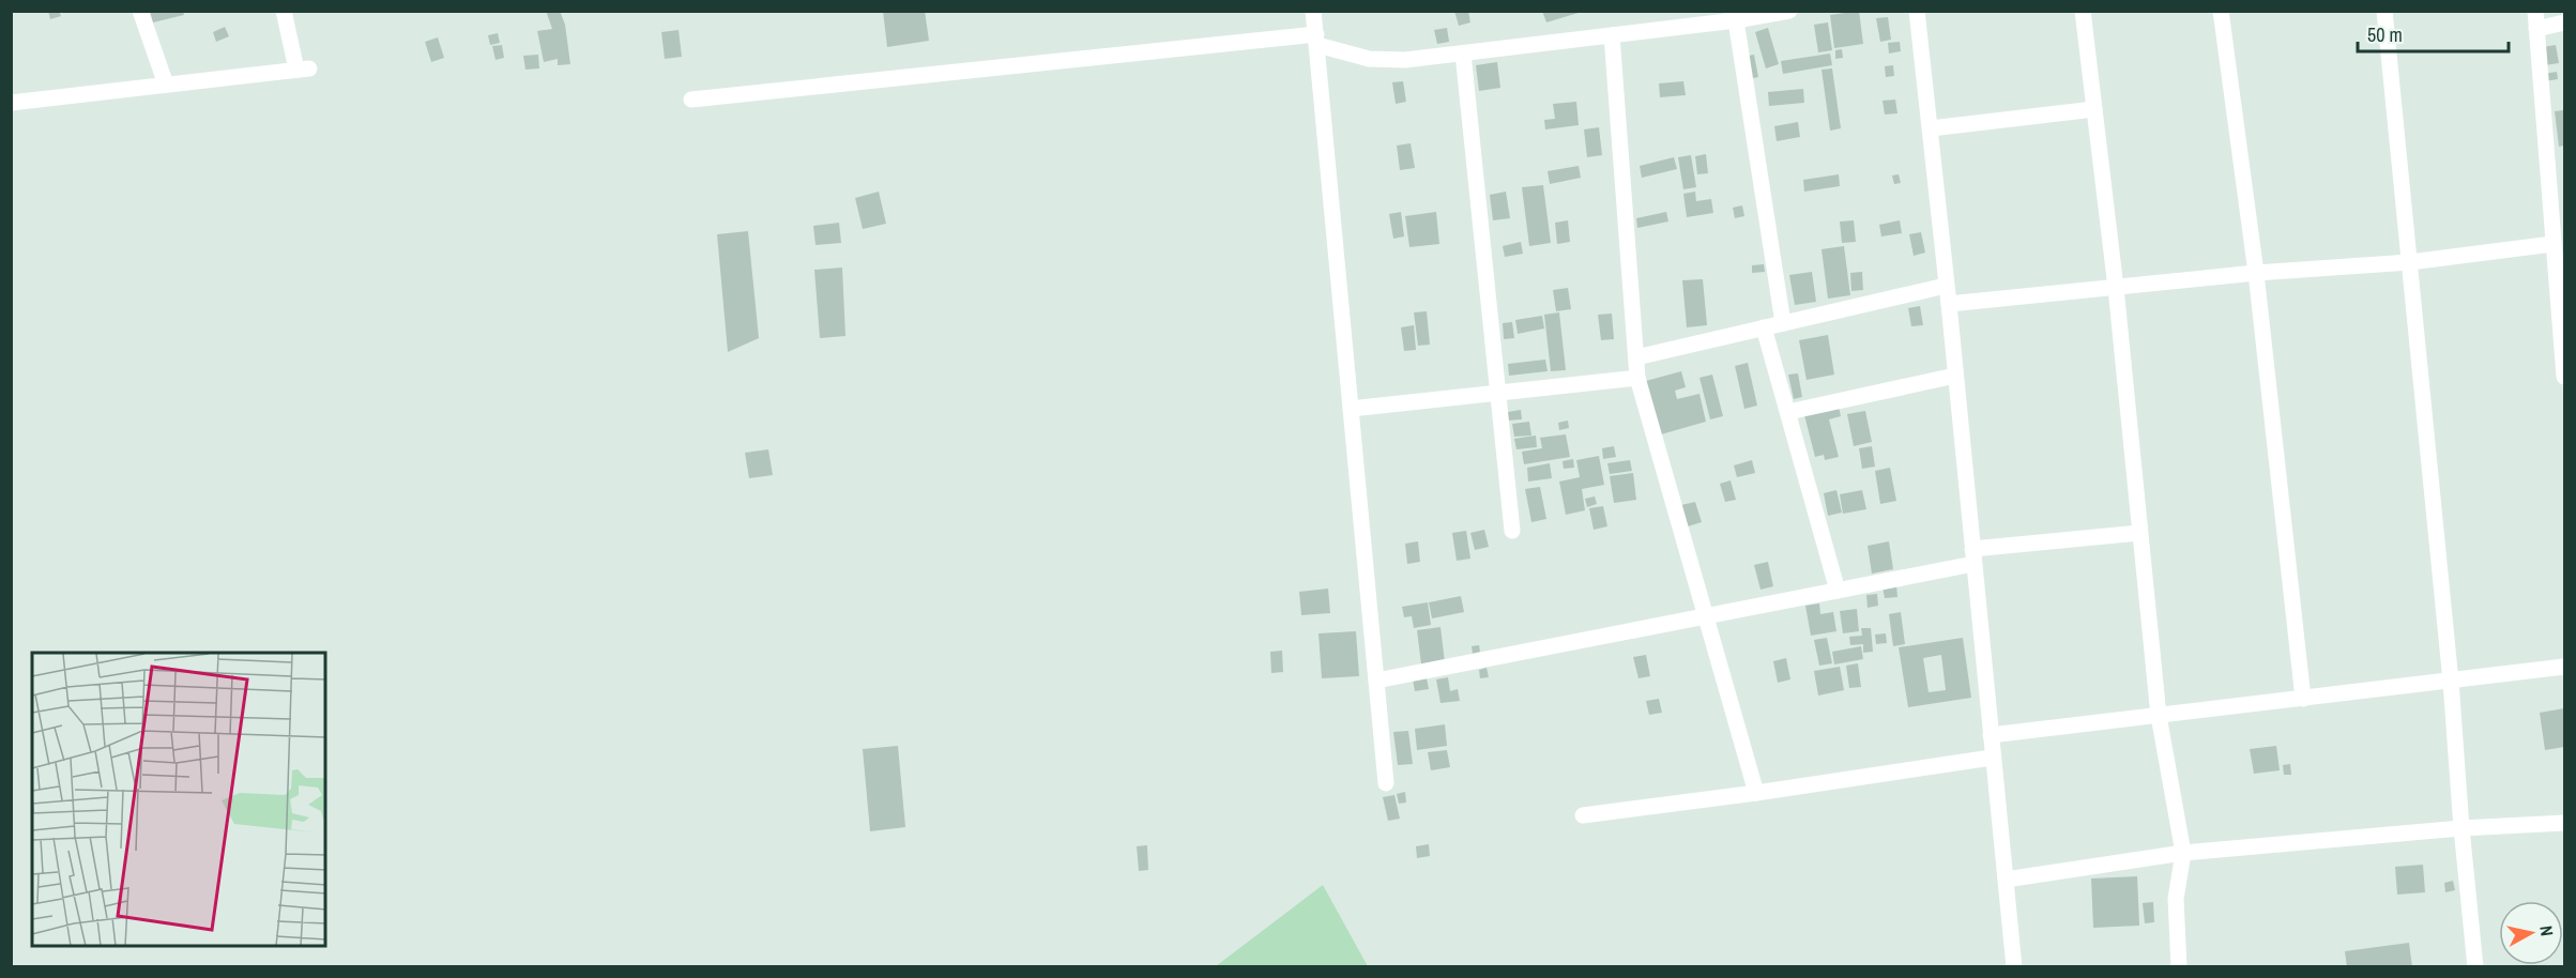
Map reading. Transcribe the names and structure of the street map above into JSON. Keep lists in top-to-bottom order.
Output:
{
  "scale_bar": "50 m",
  "north": "right"
}
